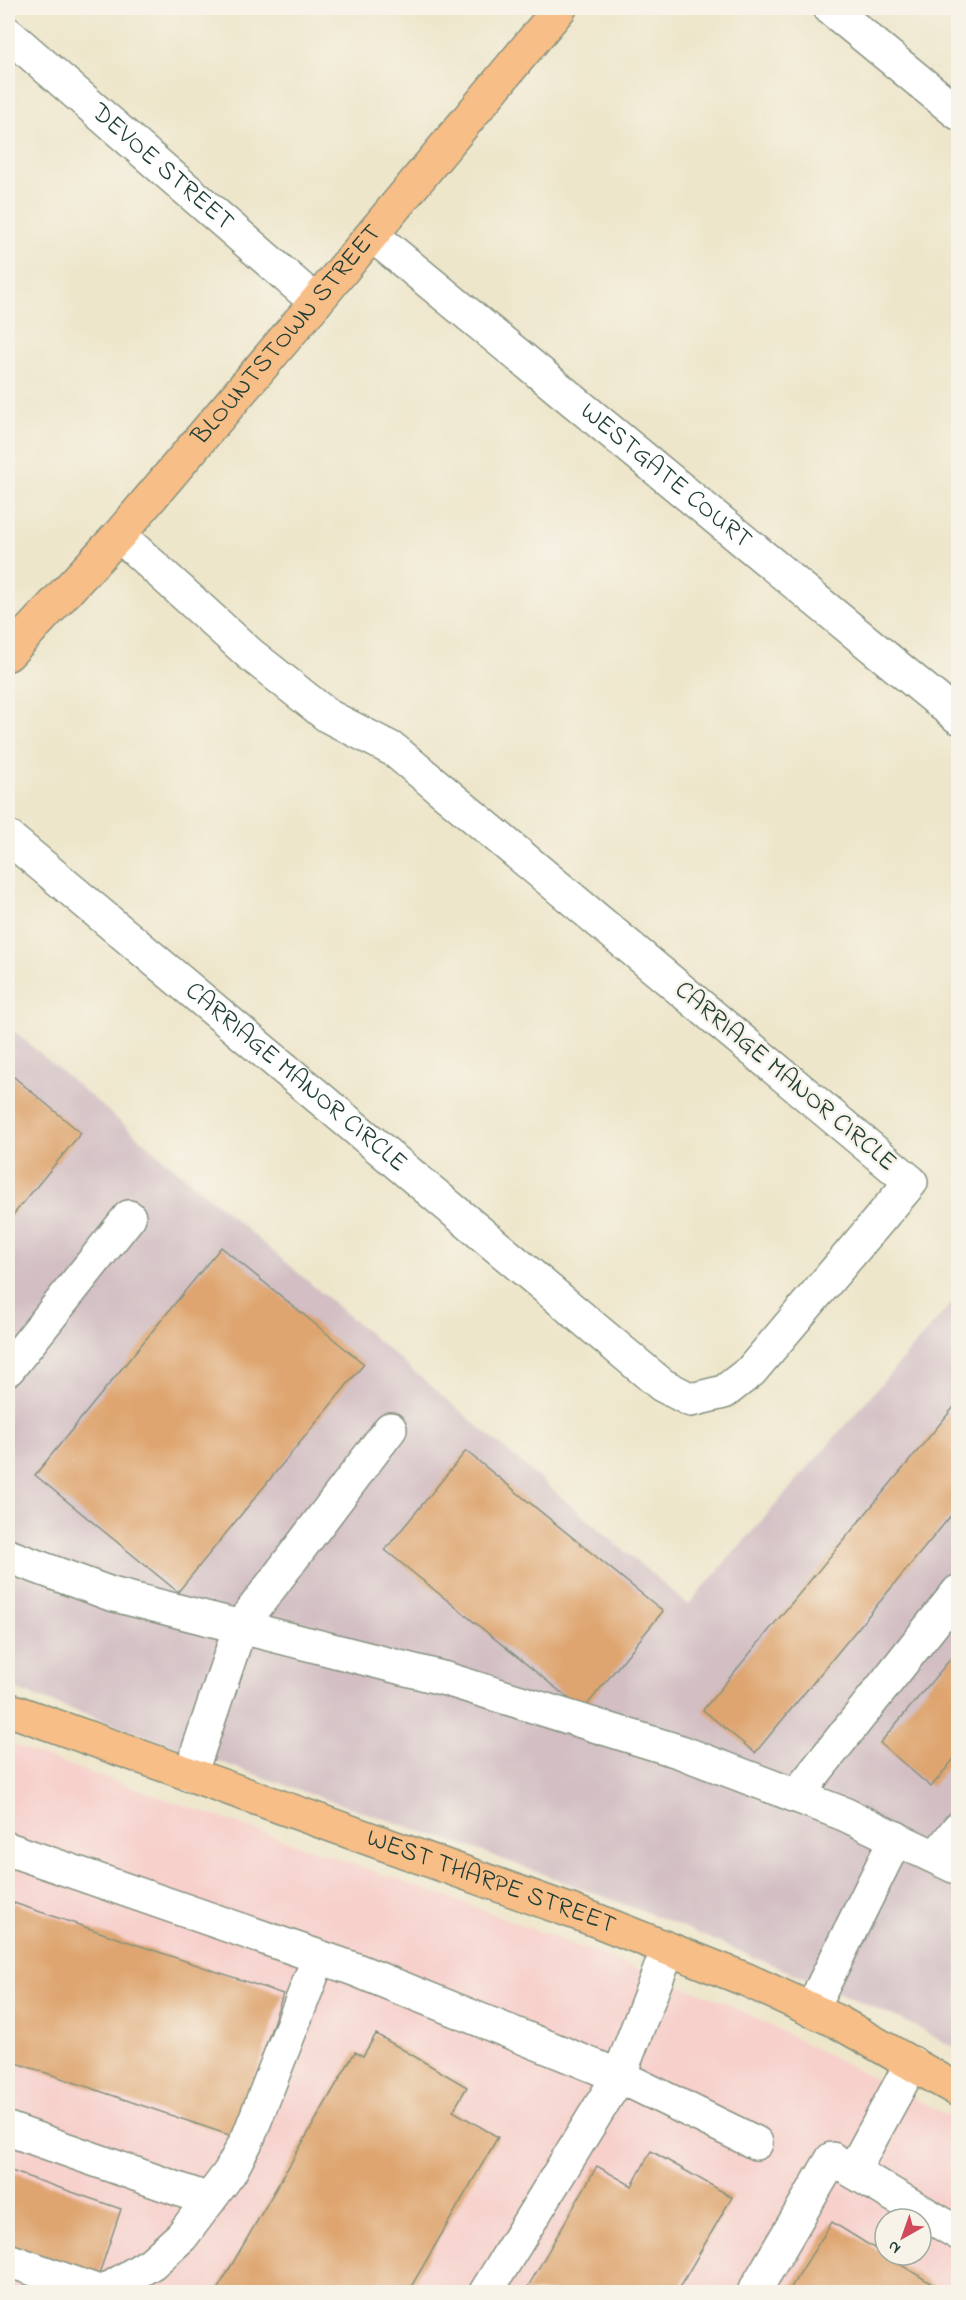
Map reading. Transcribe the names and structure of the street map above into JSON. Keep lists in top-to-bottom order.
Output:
{
  "streets": {
    "main road": ["BLOUNTSTOWN STREET", "WEST THARPE STREET"],
    "street": ["DEVOE STREET", "WESTGATE COURT", "CARRIAGE MANOR CIRCLE"]
  },
  "crossings": [
    ["DEVOE STREET", "BLOUNTSTOWN STREET"],
    ["BLOUNTSTOWN STREET", "WESTGATE COURT"],
    ["BLOUNTSTOWN STREET", "CARRIAGE MANOR CIRCLE"]
  ],
  "north": "bottom left"
}
